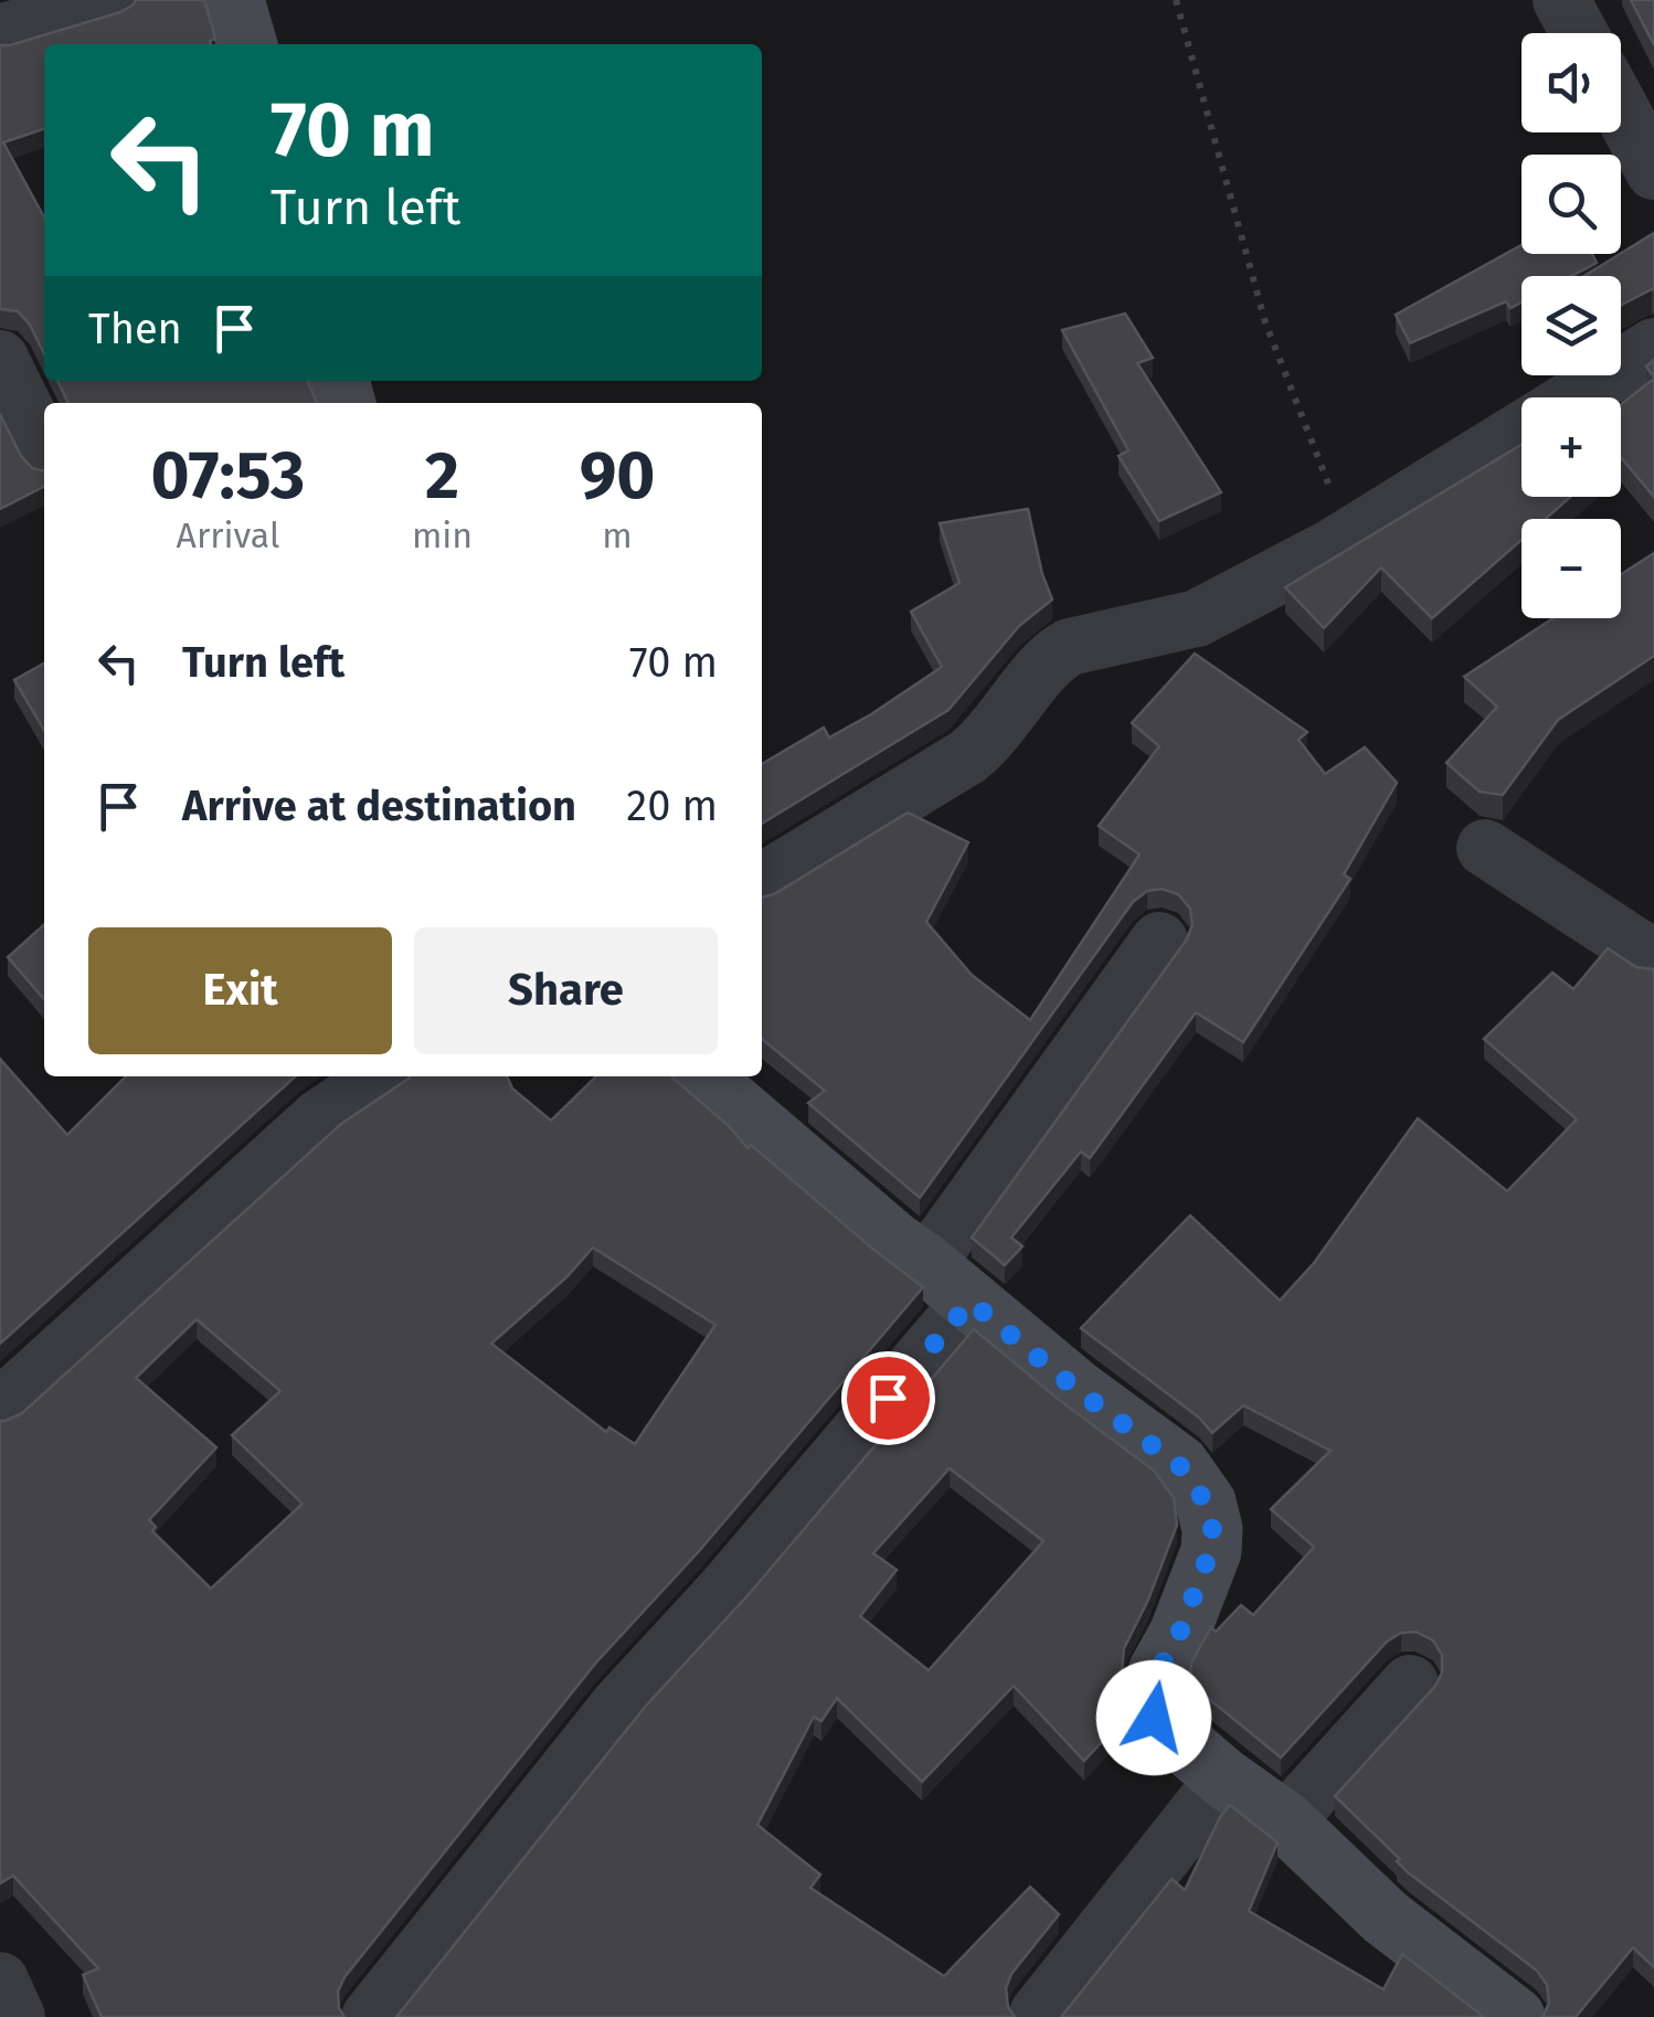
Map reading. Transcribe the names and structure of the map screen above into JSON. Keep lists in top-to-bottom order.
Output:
{
  "page": {
    "map_buttons": ["+", "−"],
    "turn": ["70 m", "Turn left"],
    "then": "Then",
    "eta": [
      "07:53",
      "Arrival",
      "2",
      "min",
      "90",
      "m"
    ],
    "list": [
      {
        "name": "Turn left",
        "value": "70 m"
      },
      {
        "name": "Arrive at destination",
        "value": "20 m"
      }
    ],
    "buttons": ["Exit", "Share"]
  }
}
